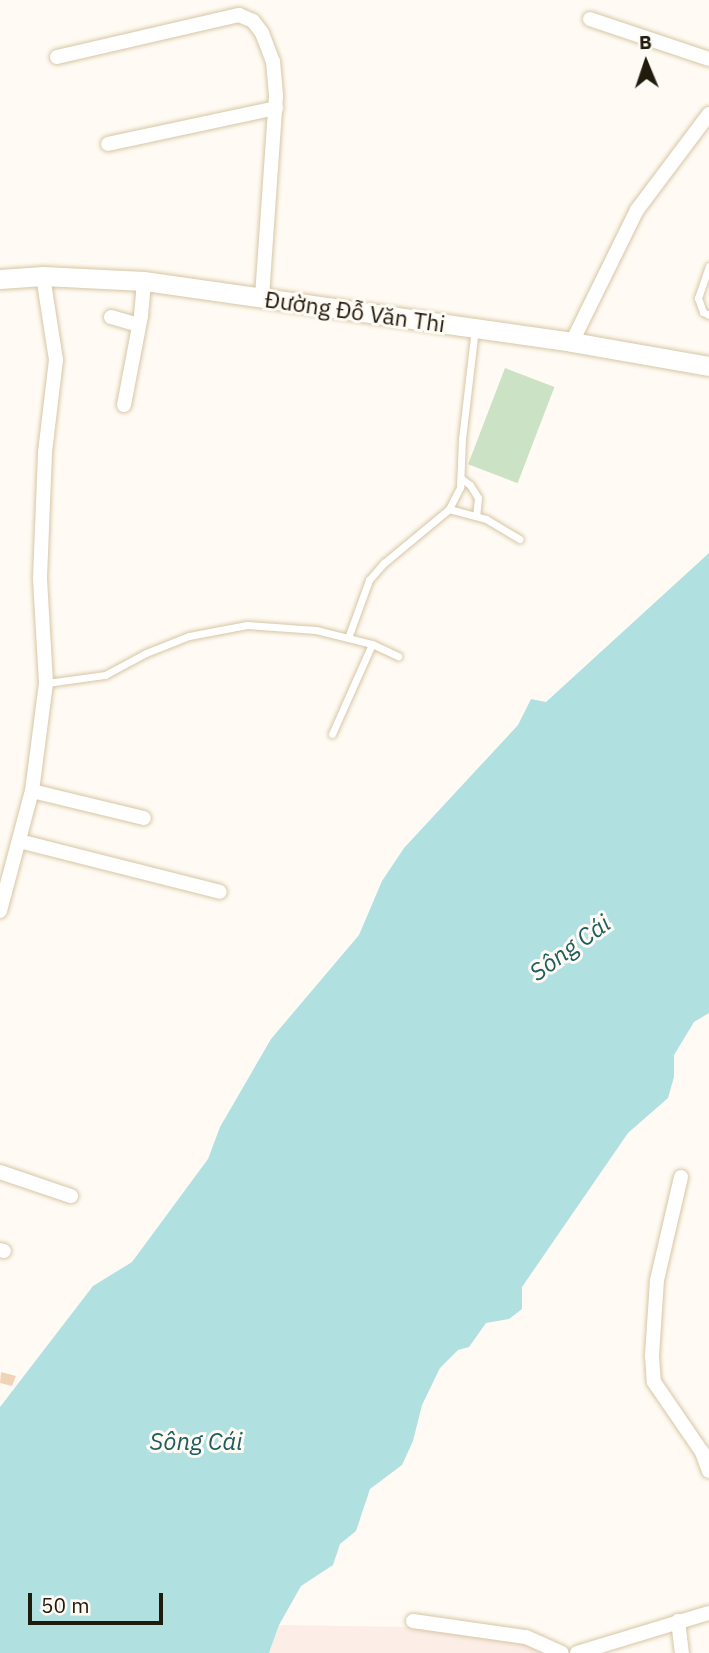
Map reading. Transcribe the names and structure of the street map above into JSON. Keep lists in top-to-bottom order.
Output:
{
  "streets": {
    "street": ["Đường Đỗ Văn Thi"]
  },
  "water": ["Sông Cái"],
  "scale_bar": "50 m",
  "north": "top"
}
